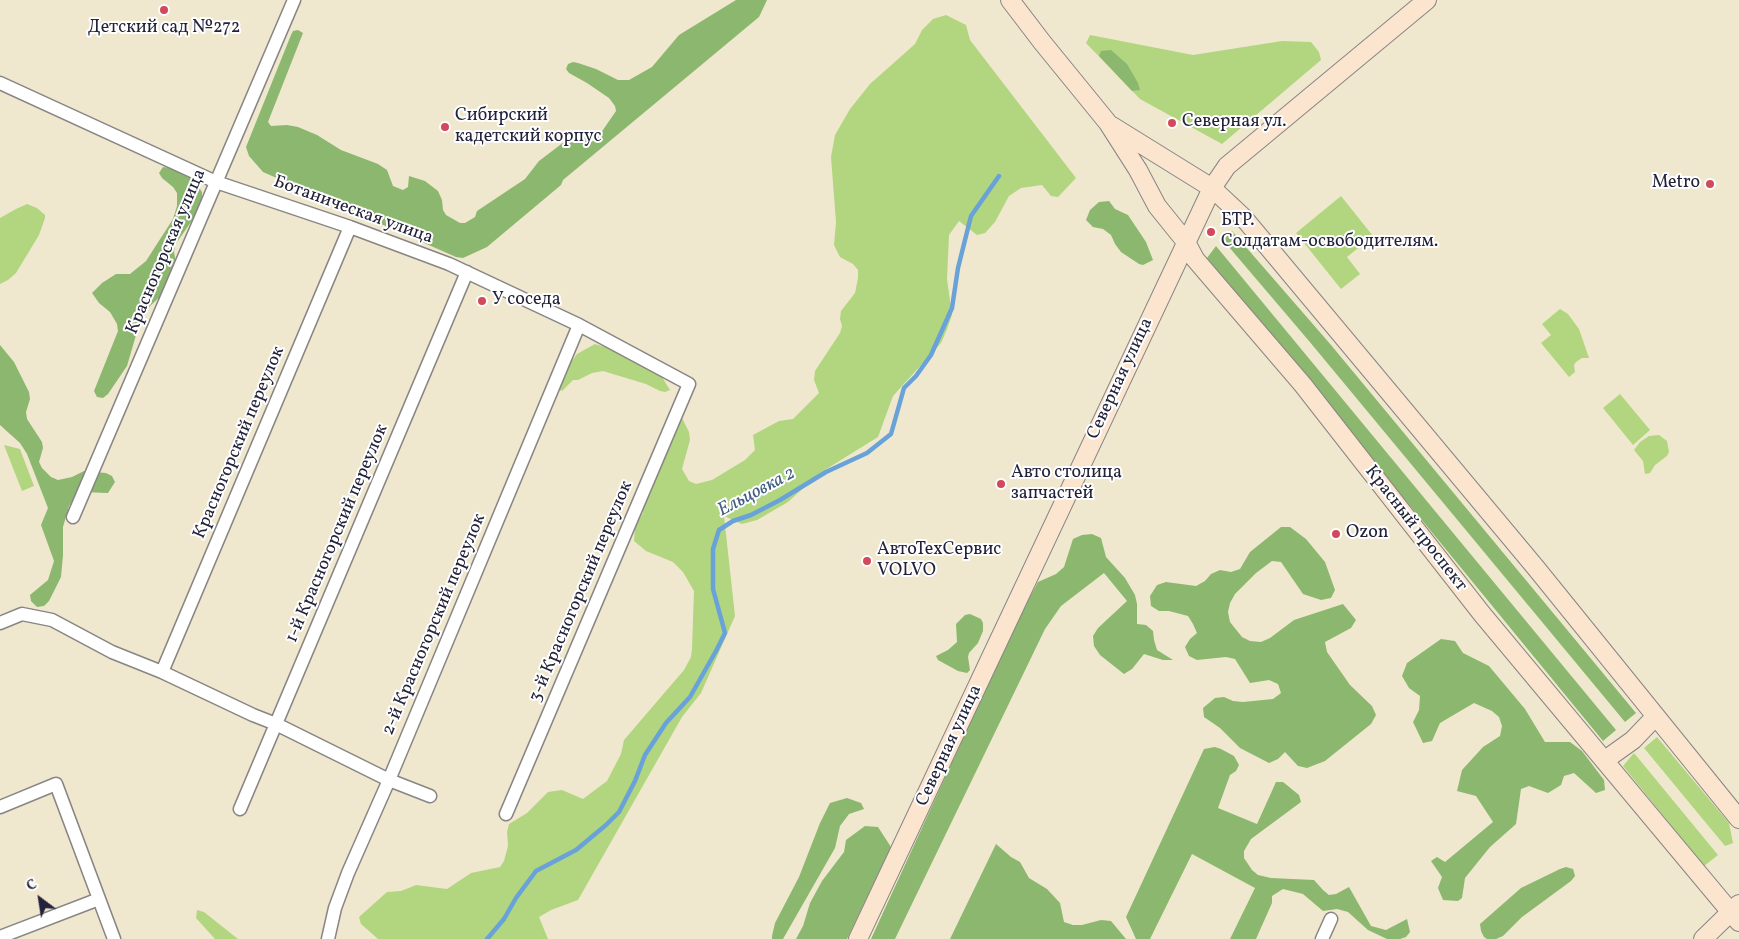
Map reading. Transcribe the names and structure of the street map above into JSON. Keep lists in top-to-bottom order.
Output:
{
  "streets": {
    "main road": ["Северная улица", "Красный проспект"],
    "street": [
      "Ботаническая улица",
      "Красногорская улица",
      "Красногорский переулок",
      "1-й Красногорский переулок",
      "3-й Красногорский переулок",
      "2-й Красногорский переулок"
    ]
  },
  "crossings": [
    ["Ботаническая улица", "Красногорская улица"],
    ["Ботаническая улица", "Красногорский переулок"],
    ["Ботаническая улица", "1-й Красногорский переулок"],
    ["Ботаническая улица", "3-й Красногорский переулок"],
    ["Ботаническая улица", "2-й Красногорский переулок"],
    ["Северная улица", "Красный проспект"]
  ],
  "water": ["Ельцовка 2"],
  "places": [
    "Детский сад №272",
    "Северная ул.",
    "Сибирский кадетский корпус",
    "Metro",
    "БТР. Солдатам-освободителям.",
    "У соседа",
    "Авто столица запчастей",
    "Ozon",
    "АвтоТехСервис VOLVO"
  ],
  "north": "top left"
}
